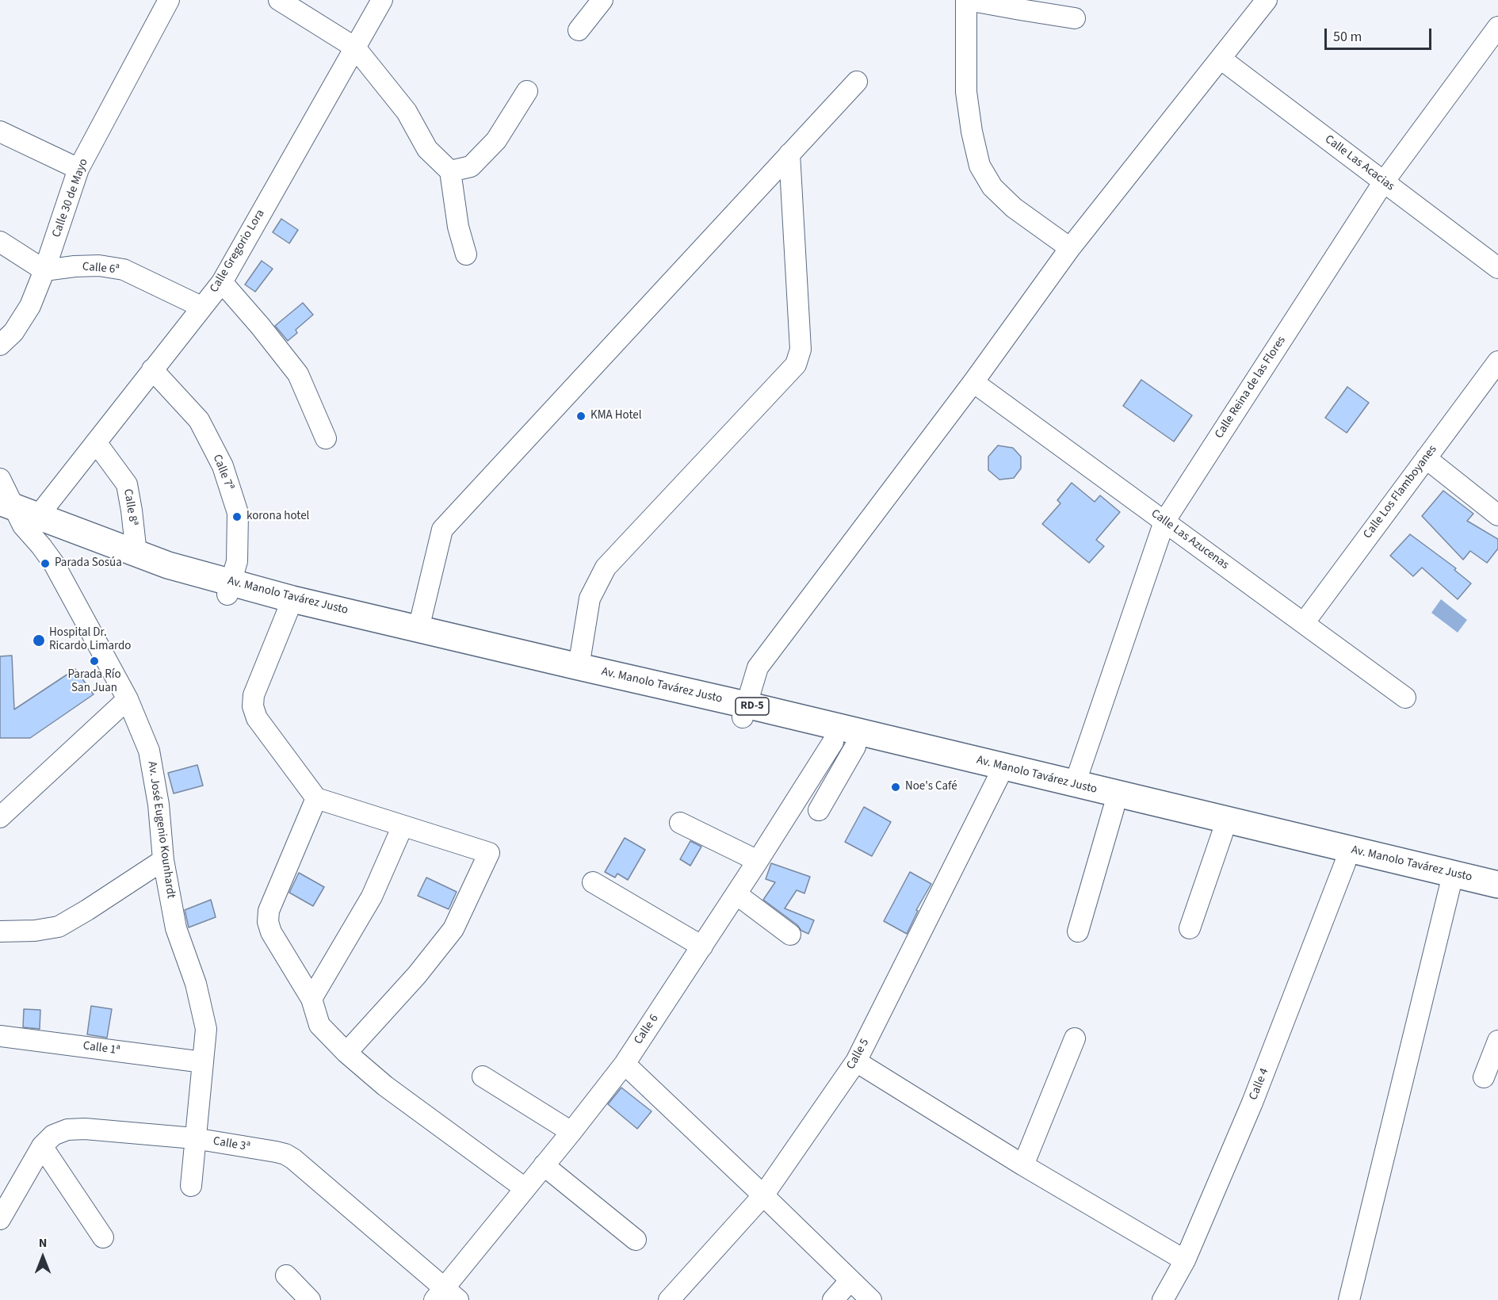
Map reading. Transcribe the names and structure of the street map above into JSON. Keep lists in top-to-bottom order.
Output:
{
  "streets": {
    "main road": ["Av. Manolo Tavárez Justo", "RD-5"],
    "street": [
      "Calle Las Acacias",
      "Calle 30 de Mayo",
      "Calle Gregorio Lora",
      "Calle 6ª",
      "Calle Reina de las Flores",
      "Calle 7ª",
      "Calle Los Flamboyanes",
      "Calle 8ª",
      "Calle Las Azucenas",
      "Av. José Eugenio Kounhardt",
      "Calle 6",
      "Calle 1ª",
      "Calle 5",
      "Calle 4",
      "Calle 3ª"
    ]
  },
  "crossings": [
    ["Calle Las Acacias", "Calle Reina de las Flores"],
    ["Calle 30 de Mayo", "Calle 6ª"],
    ["Calle Gregorio Lora", "Calle 6ª"],
    ["Calle Gregorio Lora", "Calle 7ª"],
    ["Calle Gregorio Lora", "Calle 8ª"],
    ["Calle Gregorio Lora", "Av. Manolo Tavárez Justo"],
    ["Calle Gregorio Lora", "Av. José Eugenio Kounhardt"],
    ["Calle Reina de las Flores", "Calle Las Azucenas"],
    ["Calle Reina de las Flores", "Av. Manolo Tavárez Justo"],
    ["Calle 7ª", "Av. Manolo Tavárez Justo"],
    ["Calle Los Flamboyanes", "Calle Las Azucenas"],
    ["Calle 8ª", "Av. Manolo Tavárez Justo"],
    ["Av. Manolo Tavárez Justo", "Av. José Eugenio Kounhardt"],
    ["Av. Manolo Tavárez Justo", "Calle 6"],
    ["Av. Manolo Tavárez Justo", "Calle 5"],
    ["Av. Manolo Tavárez Justo", "Calle 4"],
    ["Av. José Eugenio Kounhardt", "Calle 1ª"],
    ["Av. José Eugenio Kounhardt", "Calle 3ª"],
    ["Calle 6", "Calle 3ª"]
  ],
  "places": [
    "KMA Hotel",
    "korona hotel",
    "Parada Sosúa",
    "Hospital Dr. Ricardo Limardo",
    "Parada Río San Juan",
    "Noe's Café"
  ],
  "scale_bar": "50 m",
  "north": "top"
}
